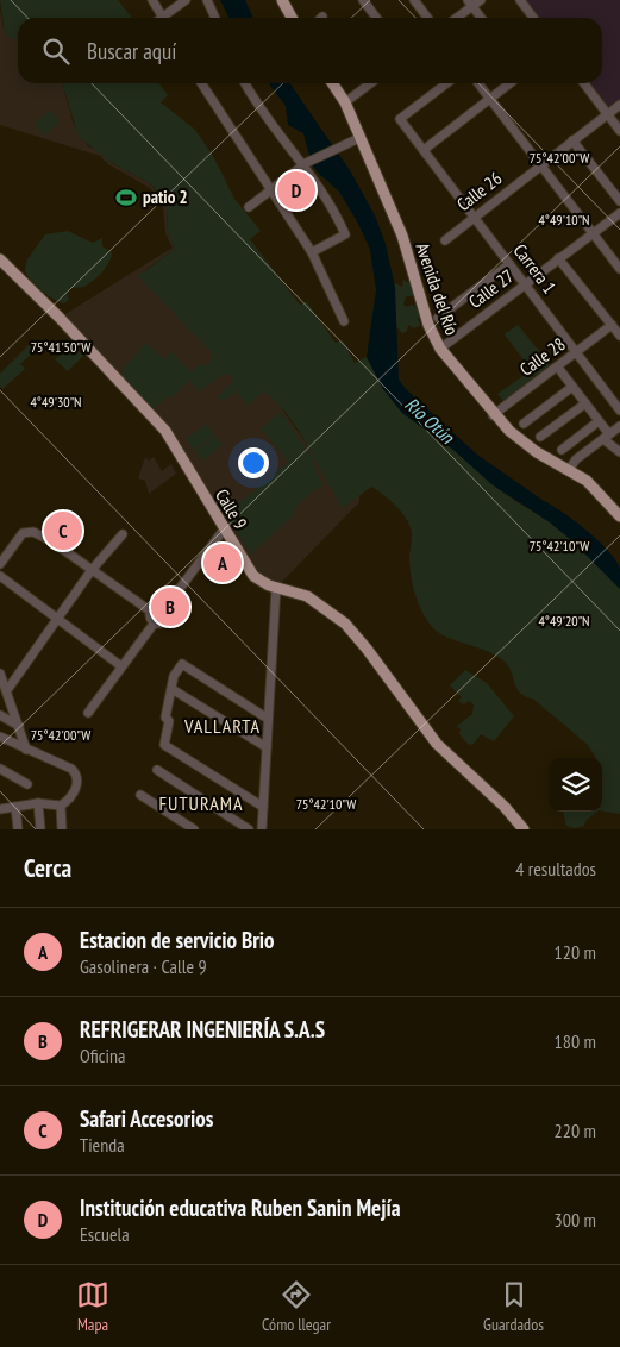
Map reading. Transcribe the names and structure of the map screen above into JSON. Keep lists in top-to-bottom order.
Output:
{
  "streets": {
    "main road": ["Avenida del Río", "Calle 9"],
    "street": [
      "Calle 26",
      "Carrera 1",
      "Calle 27",
      "Calle 28"
    ]
  },
  "crossings": [
    ["Calle 26", "Carrera 1"],
    ["Carrera 1", "Calle 27"],
    ["Carrera 1", "Calle 28"],
    ["Avenida del Río", "Calle 27"],
    ["Avenida del Río", "Calle 28"]
  ],
  "districts": ["VALLARTA", "FUTURAMA"],
  "water": ["Río Otún"],
  "places": {
    "sports": ["patio 2"]
  },
  "page": {
    "search": "Buscar aquí",
    "pins": [
      "D",
      "C",
      "A",
      "B"
    ],
    "heading": ["Cerca", "4 resultados"],
    "list": [
      {
        "mark": "A",
        "name": "Estacion de servicio Brio",
        "note": "Gasolinera · Calle 9",
        "value": "120 m"
      },
      {
        "mark": "B",
        "name": "REFRIGERAR INGENIERÍA S.A.S",
        "note": "Oficina",
        "value": "180 m"
      },
      {
        "mark": "C",
        "name": "Safari Accesorios",
        "note": "Tienda",
        "value": "220 m"
      },
      {
        "mark": "D",
        "name": "Institución educativa Ruben Sanin Mejía",
        "note": "Escuela",
        "value": "300 m"
      }
    ],
    "nav": ["Mapa", "Cómo llegar", "Guardados"]
  },
  "coordinates": [
    "75°42'00\"W",
    "4°49'10\"N",
    "75°41'50\"W",
    "4°49'30\"N",
    "75°42'10\"W",
    "4°49'20\"N"
  ]
}
